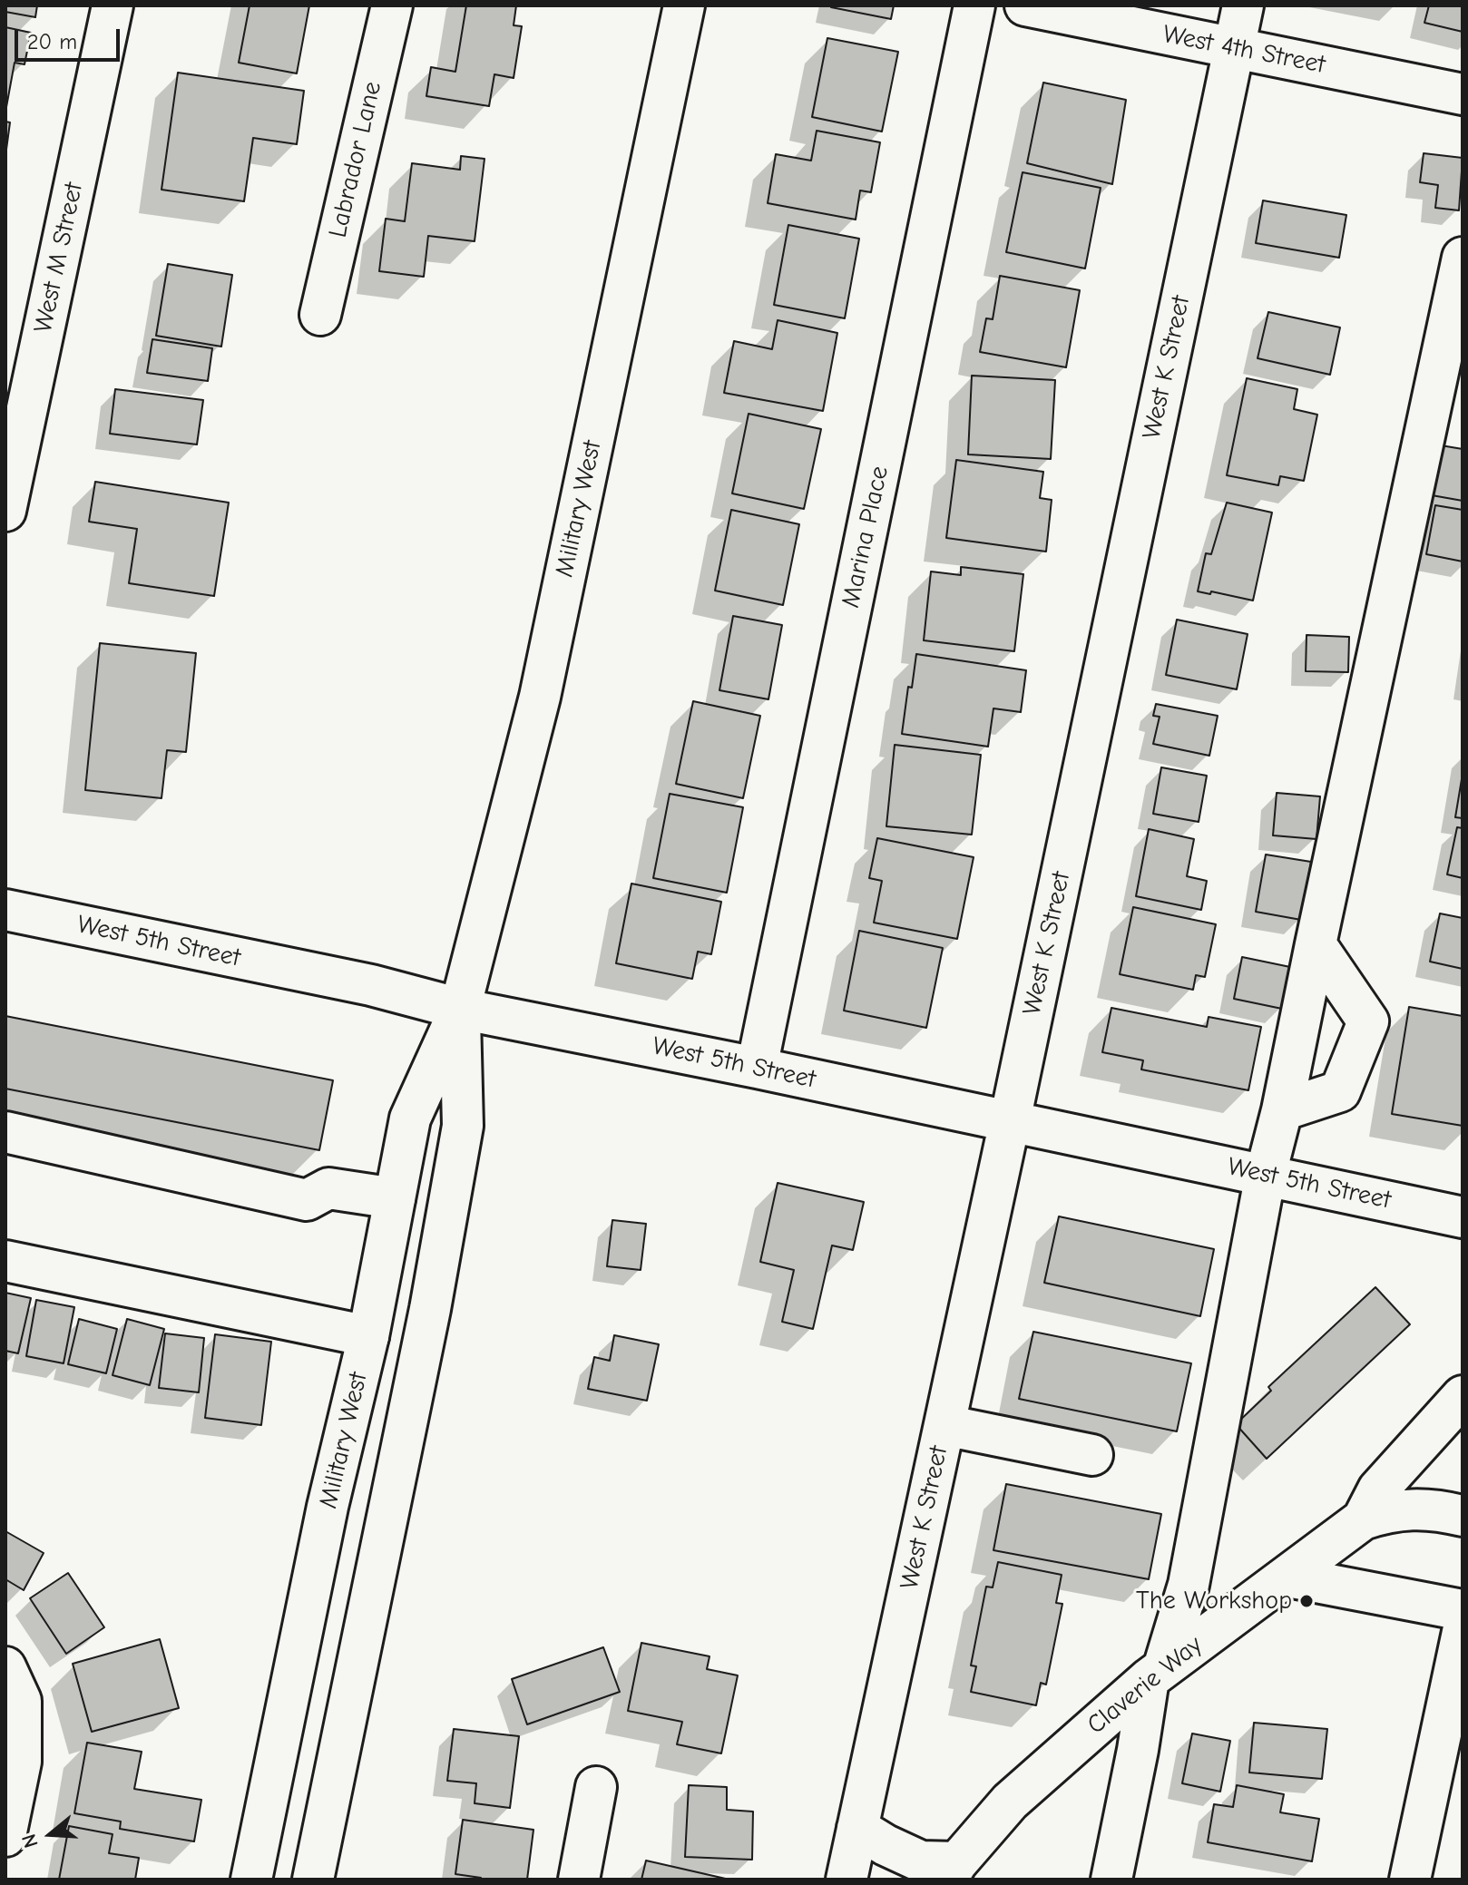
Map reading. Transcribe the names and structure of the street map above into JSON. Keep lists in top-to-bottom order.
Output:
{
  "streets": {
    "street": [
      "West 4th Street",
      "Labrador Lane",
      "West M Street",
      "West K Street",
      "Military West",
      "Marina Place",
      "West 5th Street",
      "Claverie Way"
    ]
  },
  "crossings": [
    ["West 4th Street", "West K Street"],
    ["West K Street", "West 5th Street"],
    ["Military West", "West 5th Street"],
    ["Marina Place", "West 5th Street"]
  ],
  "places": ["The Workshop"],
  "scale_bar": "20 m",
  "north": "left"
}
